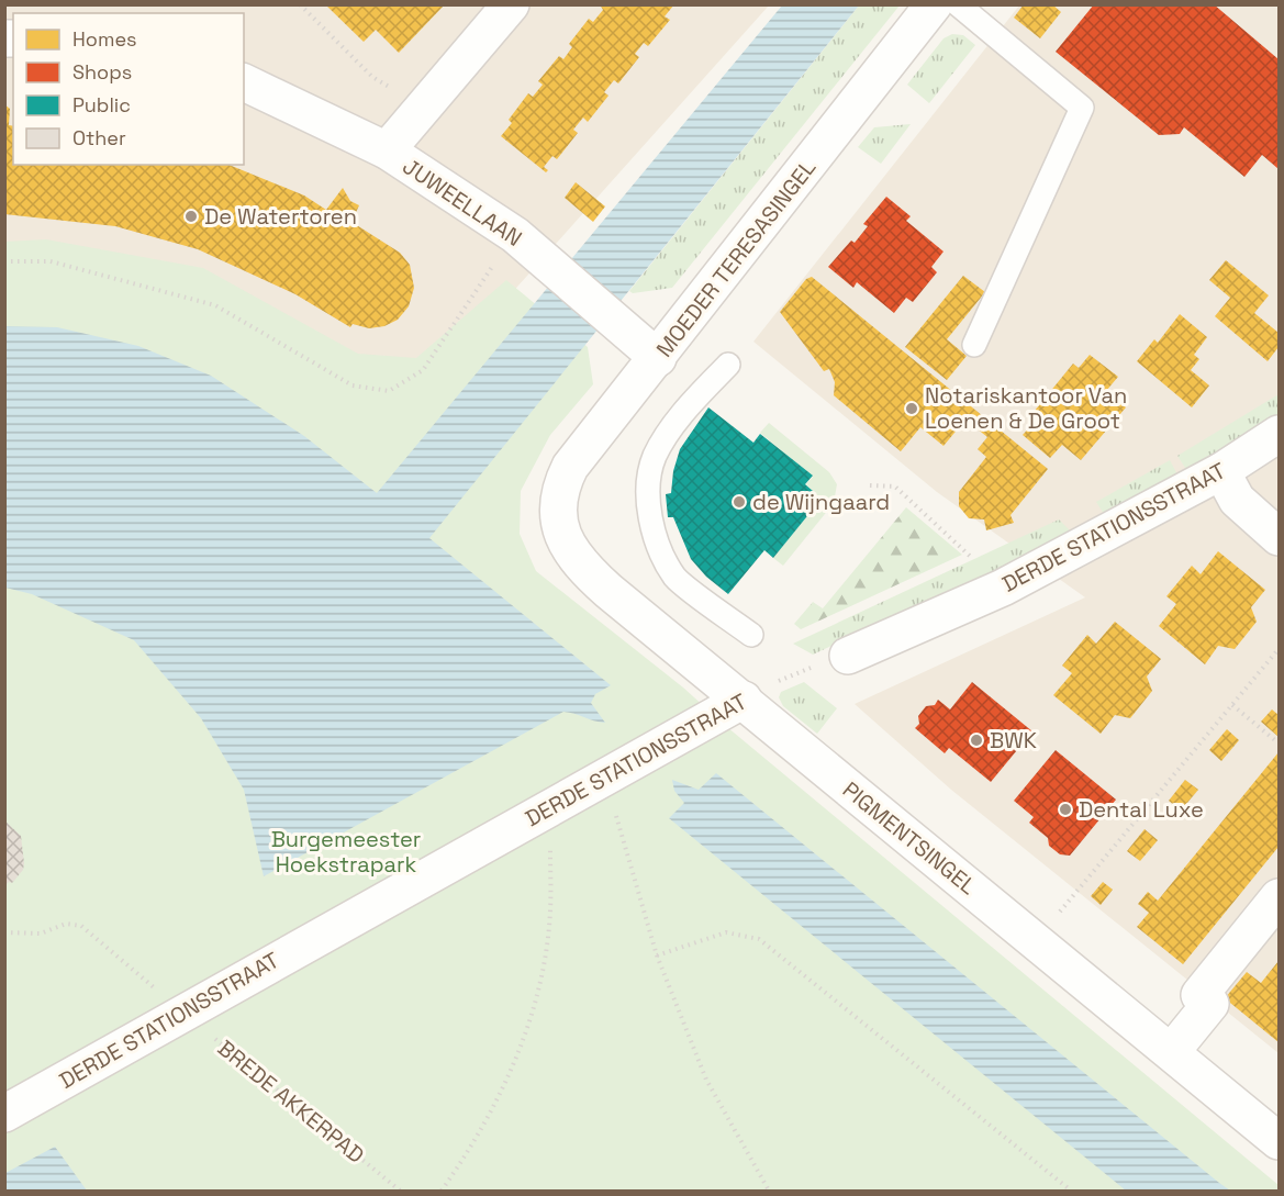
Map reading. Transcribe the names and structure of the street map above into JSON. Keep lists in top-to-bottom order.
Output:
{
  "streets": {
    "street": [
      "JUWEELLAAN",
      "MOEDER TERESASINGEL",
      "DERDE STATIONSSTRAAT",
      "PIGMENTSINGEL"
    ],
    "path": ["BREDE AKKERPAD"]
  },
  "crossings": [
    ["JUWEELLAAN", "MOEDER TERESASINGEL"],
    ["MOEDER TERESASINGEL", "PIGMENTSINGEL"],
    ["DERDE STATIONSSTRAAT", "PIGMENTSINGEL"],
    ["DERDE STATIONSSTRAAT", "BREDE AKKERPAD"]
  ],
  "parks": ["Burgemeester Hoekstrapark"],
  "places": [
    "De Watertoren",
    "Notariskantoor Van Loenen & De Groot",
    "de Wijngaard",
    "BWK",
    "Dental Luxe"
  ],
  "legend": [
    "Homes",
    "Shops",
    "Public",
    "Other"
  ]
}
